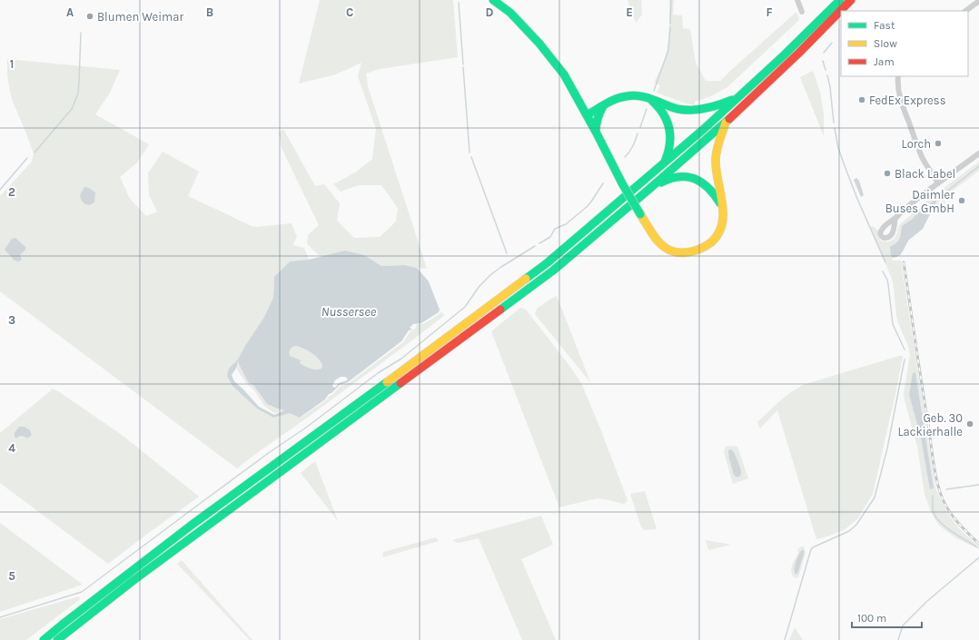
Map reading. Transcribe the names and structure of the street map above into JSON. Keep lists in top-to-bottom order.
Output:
{
  "water": ["Nussersee"],
  "places": [
    "Blumen Weimar",
    "FedEx Express",
    "Lorch",
    "Black Label",
    "Daimler Buses GmbH",
    "Geb. 30 Lackierhalle"
  ],
  "legend": ["Fast", "Slow", "Jam"],
  "scale_bar": "100 m",
  "grid": {
    "columns": [
      "A",
      "B",
      "C",
      "D",
      "E",
      "F"
    ],
    "rows": [
      "1",
      "2",
      "3",
      "4",
      "5"
    ]
  }
}
